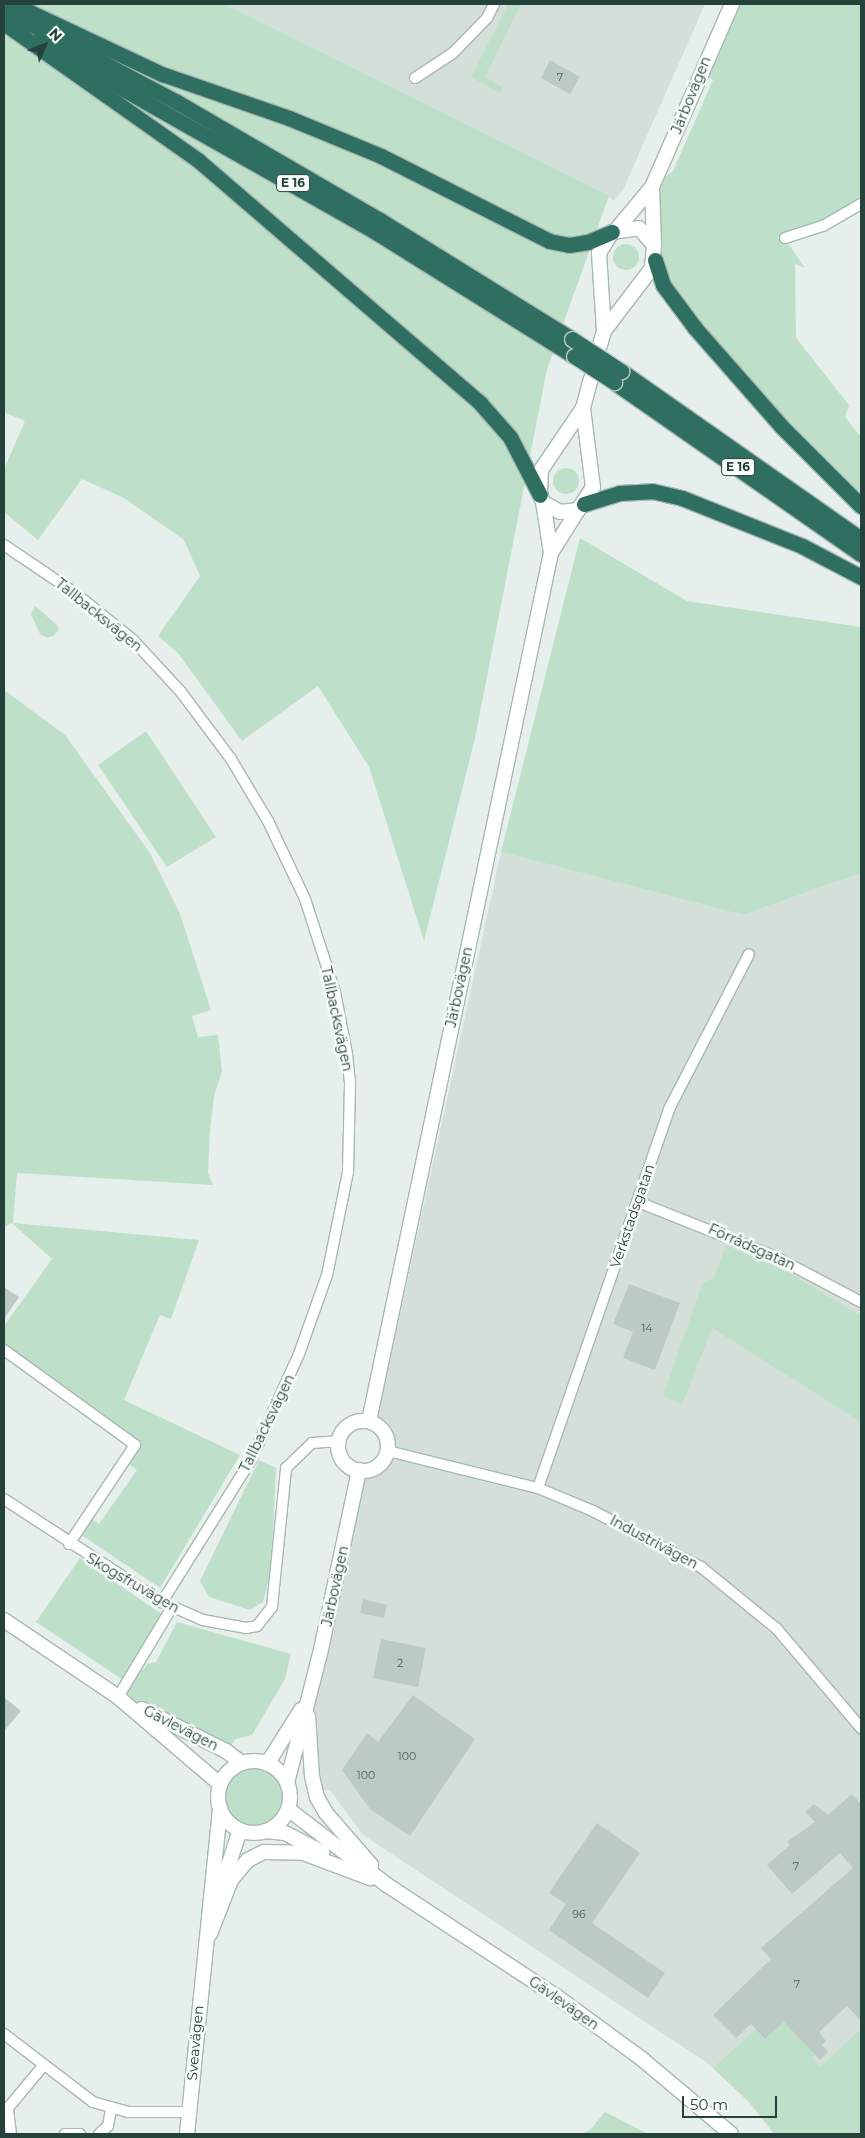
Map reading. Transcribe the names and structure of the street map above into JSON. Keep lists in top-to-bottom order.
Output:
{
  "streets": {
    "highway": ["E 16"],
    "main road": ["Järbovägen", "Gävlevägen", "Sveavägen"],
    "street": [
      "Tallbacksvägen",
      "Verkstadsgatan",
      "Förrådsgatan",
      "Industrivägen",
      "Skogsfruvägen"
    ]
  },
  "crossings": [
    ["Järbovägen", "Industrivägen"],
    ["Järbovägen", "Skogsfruvägen"],
    ["Järbovägen", "Gävlevägen"],
    ["Järbovägen", "Sveavägen"],
    ["Tallbacksvägen", "Skogsfruvägen"],
    ["Verkstadsgatan", "Förrådsgatan"],
    ["Verkstadsgatan", "Industrivägen"],
    ["Industrivägen", "Skogsfruvägen"],
    ["Gävlevägen", "Sveavägen"]
  ],
  "house_numbers": [
    "7",
    "14",
    "2",
    "100",
    "100",
    "7",
    "96",
    "7"
  ],
  "scale_bar": "50 m",
  "north": "top right"
}
